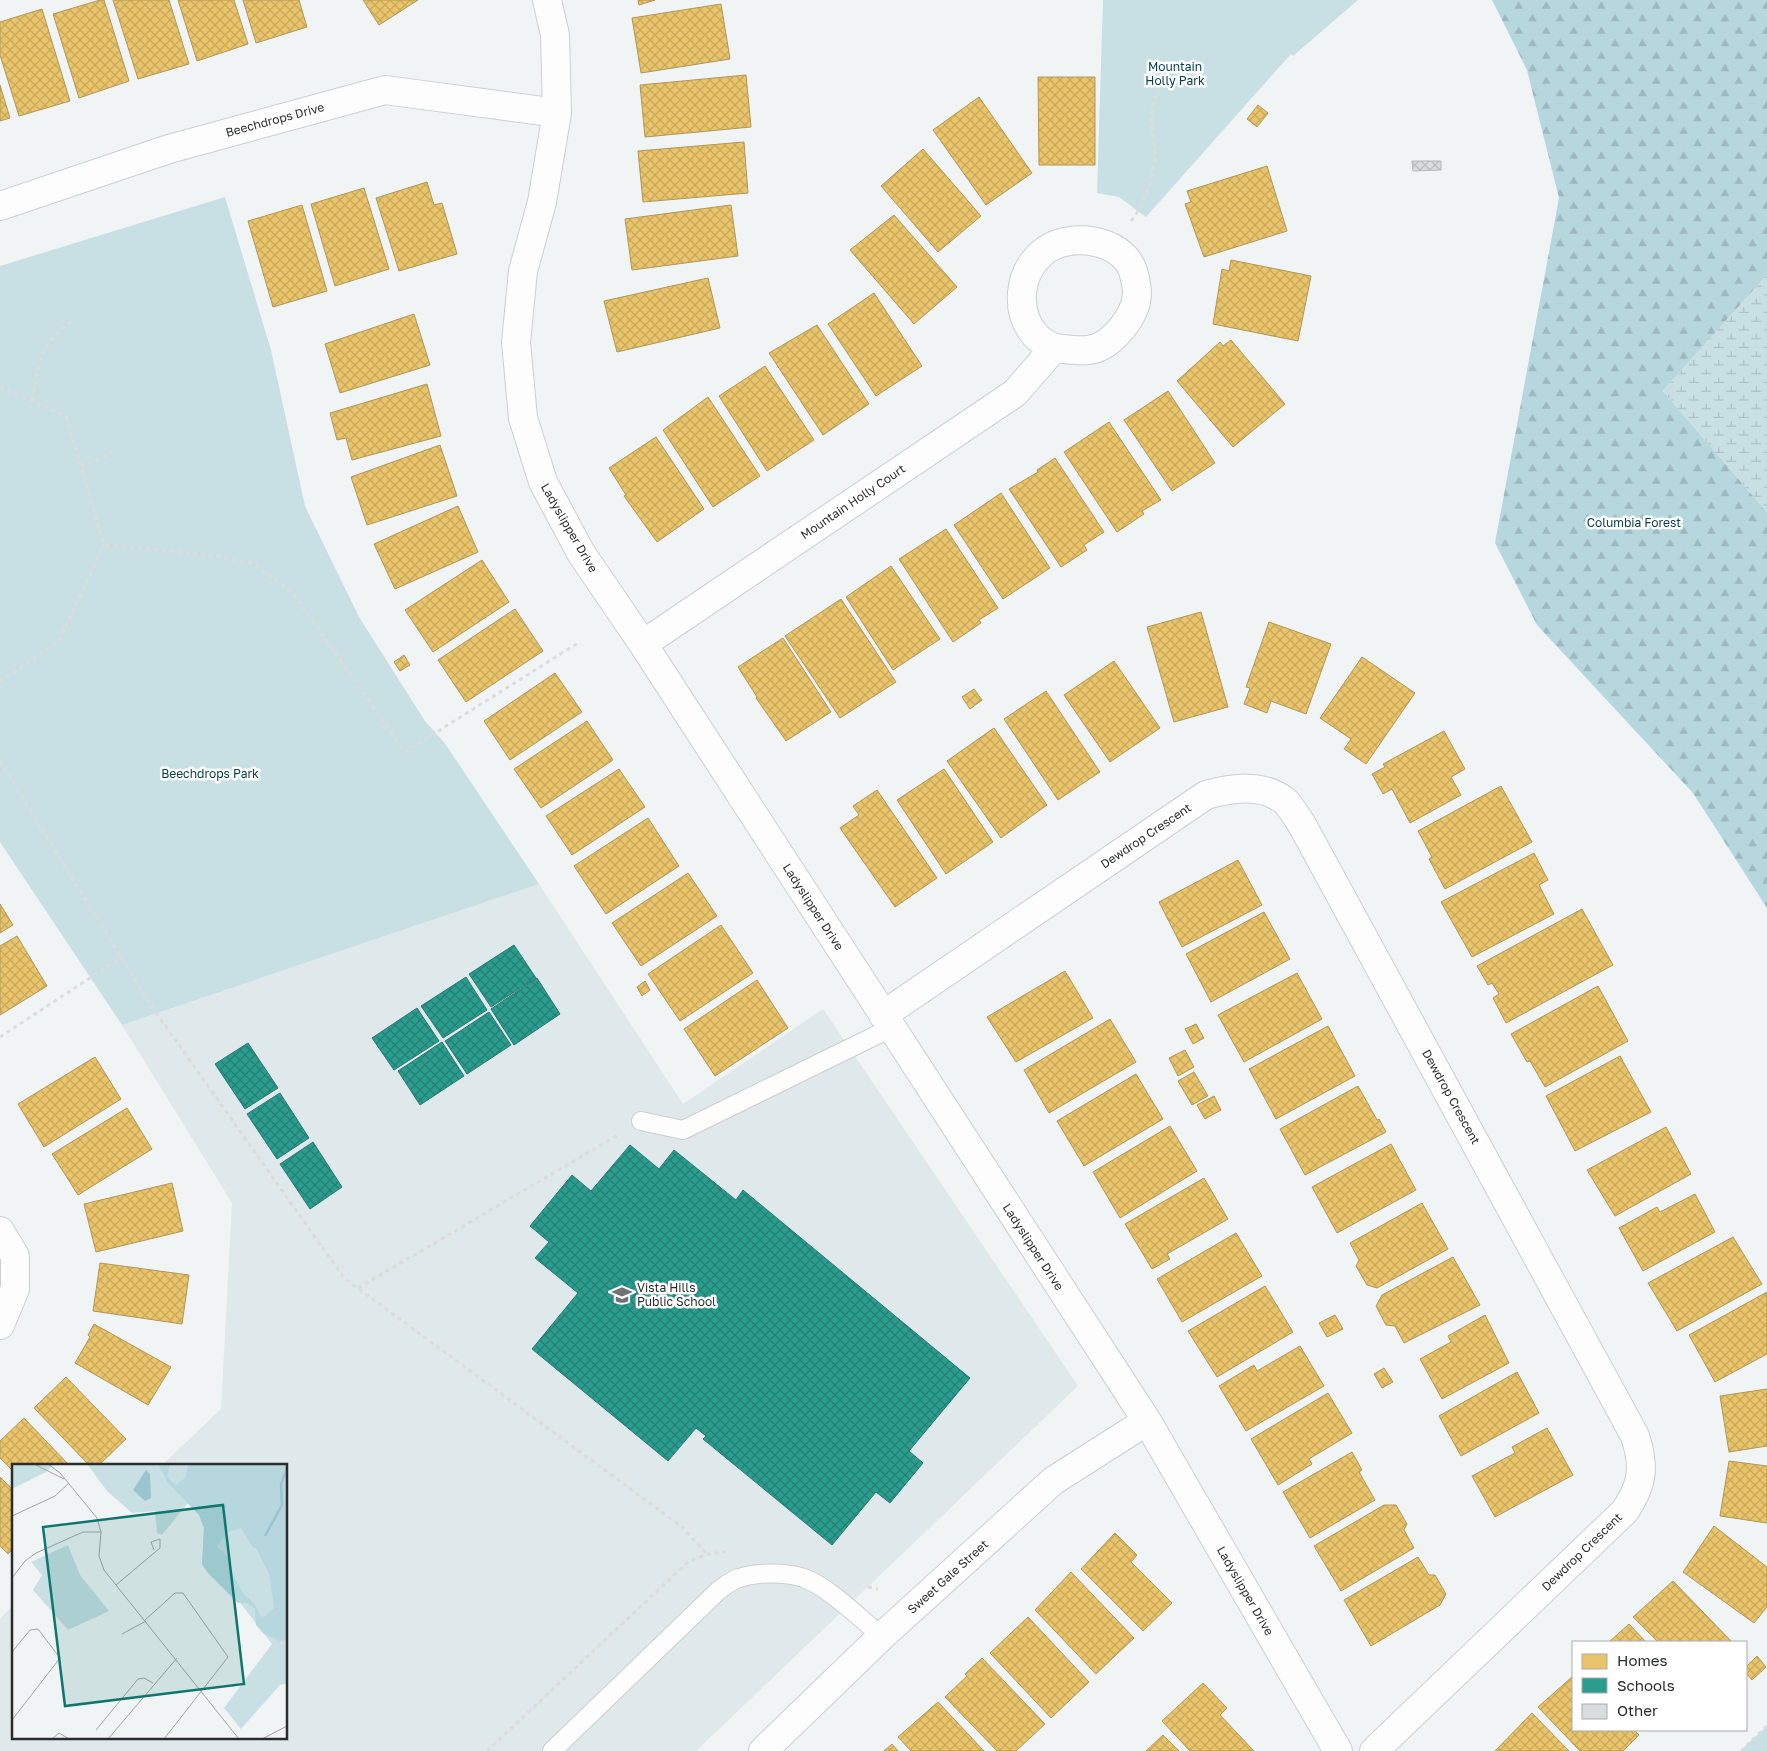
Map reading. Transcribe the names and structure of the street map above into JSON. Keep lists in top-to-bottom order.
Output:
{
  "streets": {
    "street": [
      "Beechdrops Drive",
      "Mountain Holly Court",
      "Ladyslipper Drive",
      "Dewdrop Crescent",
      "Sweet Gale Street"
    ]
  },
  "crossings": [
    ["Beechdrops Drive", "Ladyslipper Drive"],
    ["Mountain Holly Court", "Ladyslipper Drive"],
    ["Ladyslipper Drive", "Dewdrop Crescent"],
    ["Ladyslipper Drive", "Sweet Gale Street"]
  ],
  "parks": ["Mountain Holly Park", "Columbia Forest", "Beechdrops Park"],
  "places": {
    "school or university": ["Vista Hills Public School"]
  },
  "legend": ["Homes", "Schools", "Other"]
}
